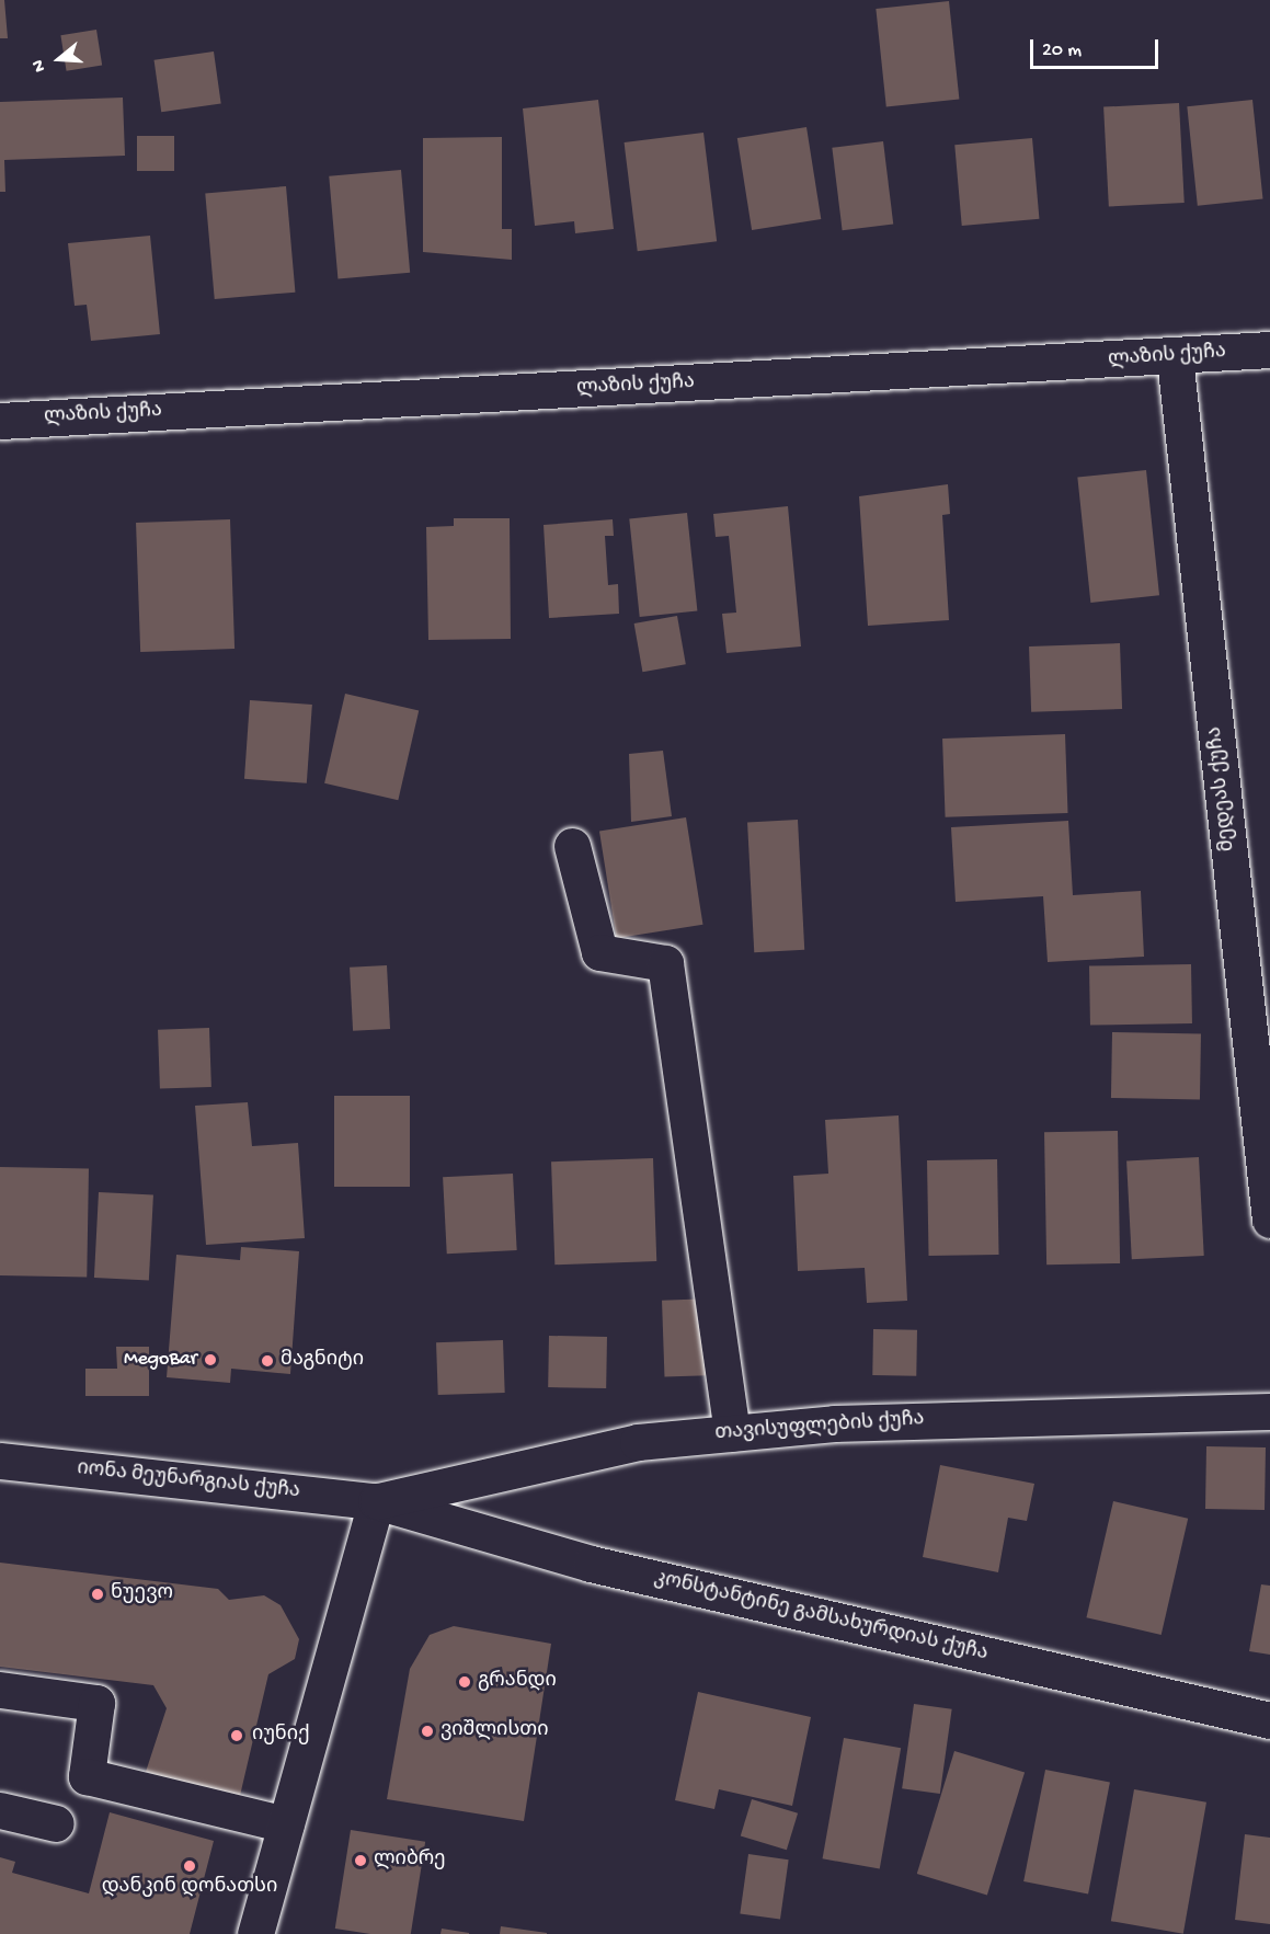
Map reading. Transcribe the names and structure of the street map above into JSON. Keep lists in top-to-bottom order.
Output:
{
  "streets": {
    "street": [
      "ლაზის ქუჩა",
      "მედეას ქუჩა",
      "თავისუფლების ქუჩა",
      "იონა მეუნარგიას ქუჩა",
      "კონსტანტინე გამსახურდიას ქუჩა"
    ]
  },
  "crossings": [
    ["ლაზის ქუჩა", "მედეას ქუჩა"],
    ["თავისუფლების ქუჩა", "იონა მეუნარგიას ქუჩა"],
    ["თავისუფლების ქუჩა", "კონსტანტინე გამსახურდიას ქუჩა"],
    ["იონა მეუნარგიას ქუჩა", "კონსტანტინე გამსახურდიას ქუჩა"]
  ],
  "places": [
    "MegoBar",
    "მაგნიტი",
    "ნუევო",
    "გრანდი",
    "ვიშლისთი",
    "იუნიქ",
    "ლიბრე",
    "დანკინ დონათსი"
  ],
  "scale_bar": "20 m",
  "north": "left"
}
